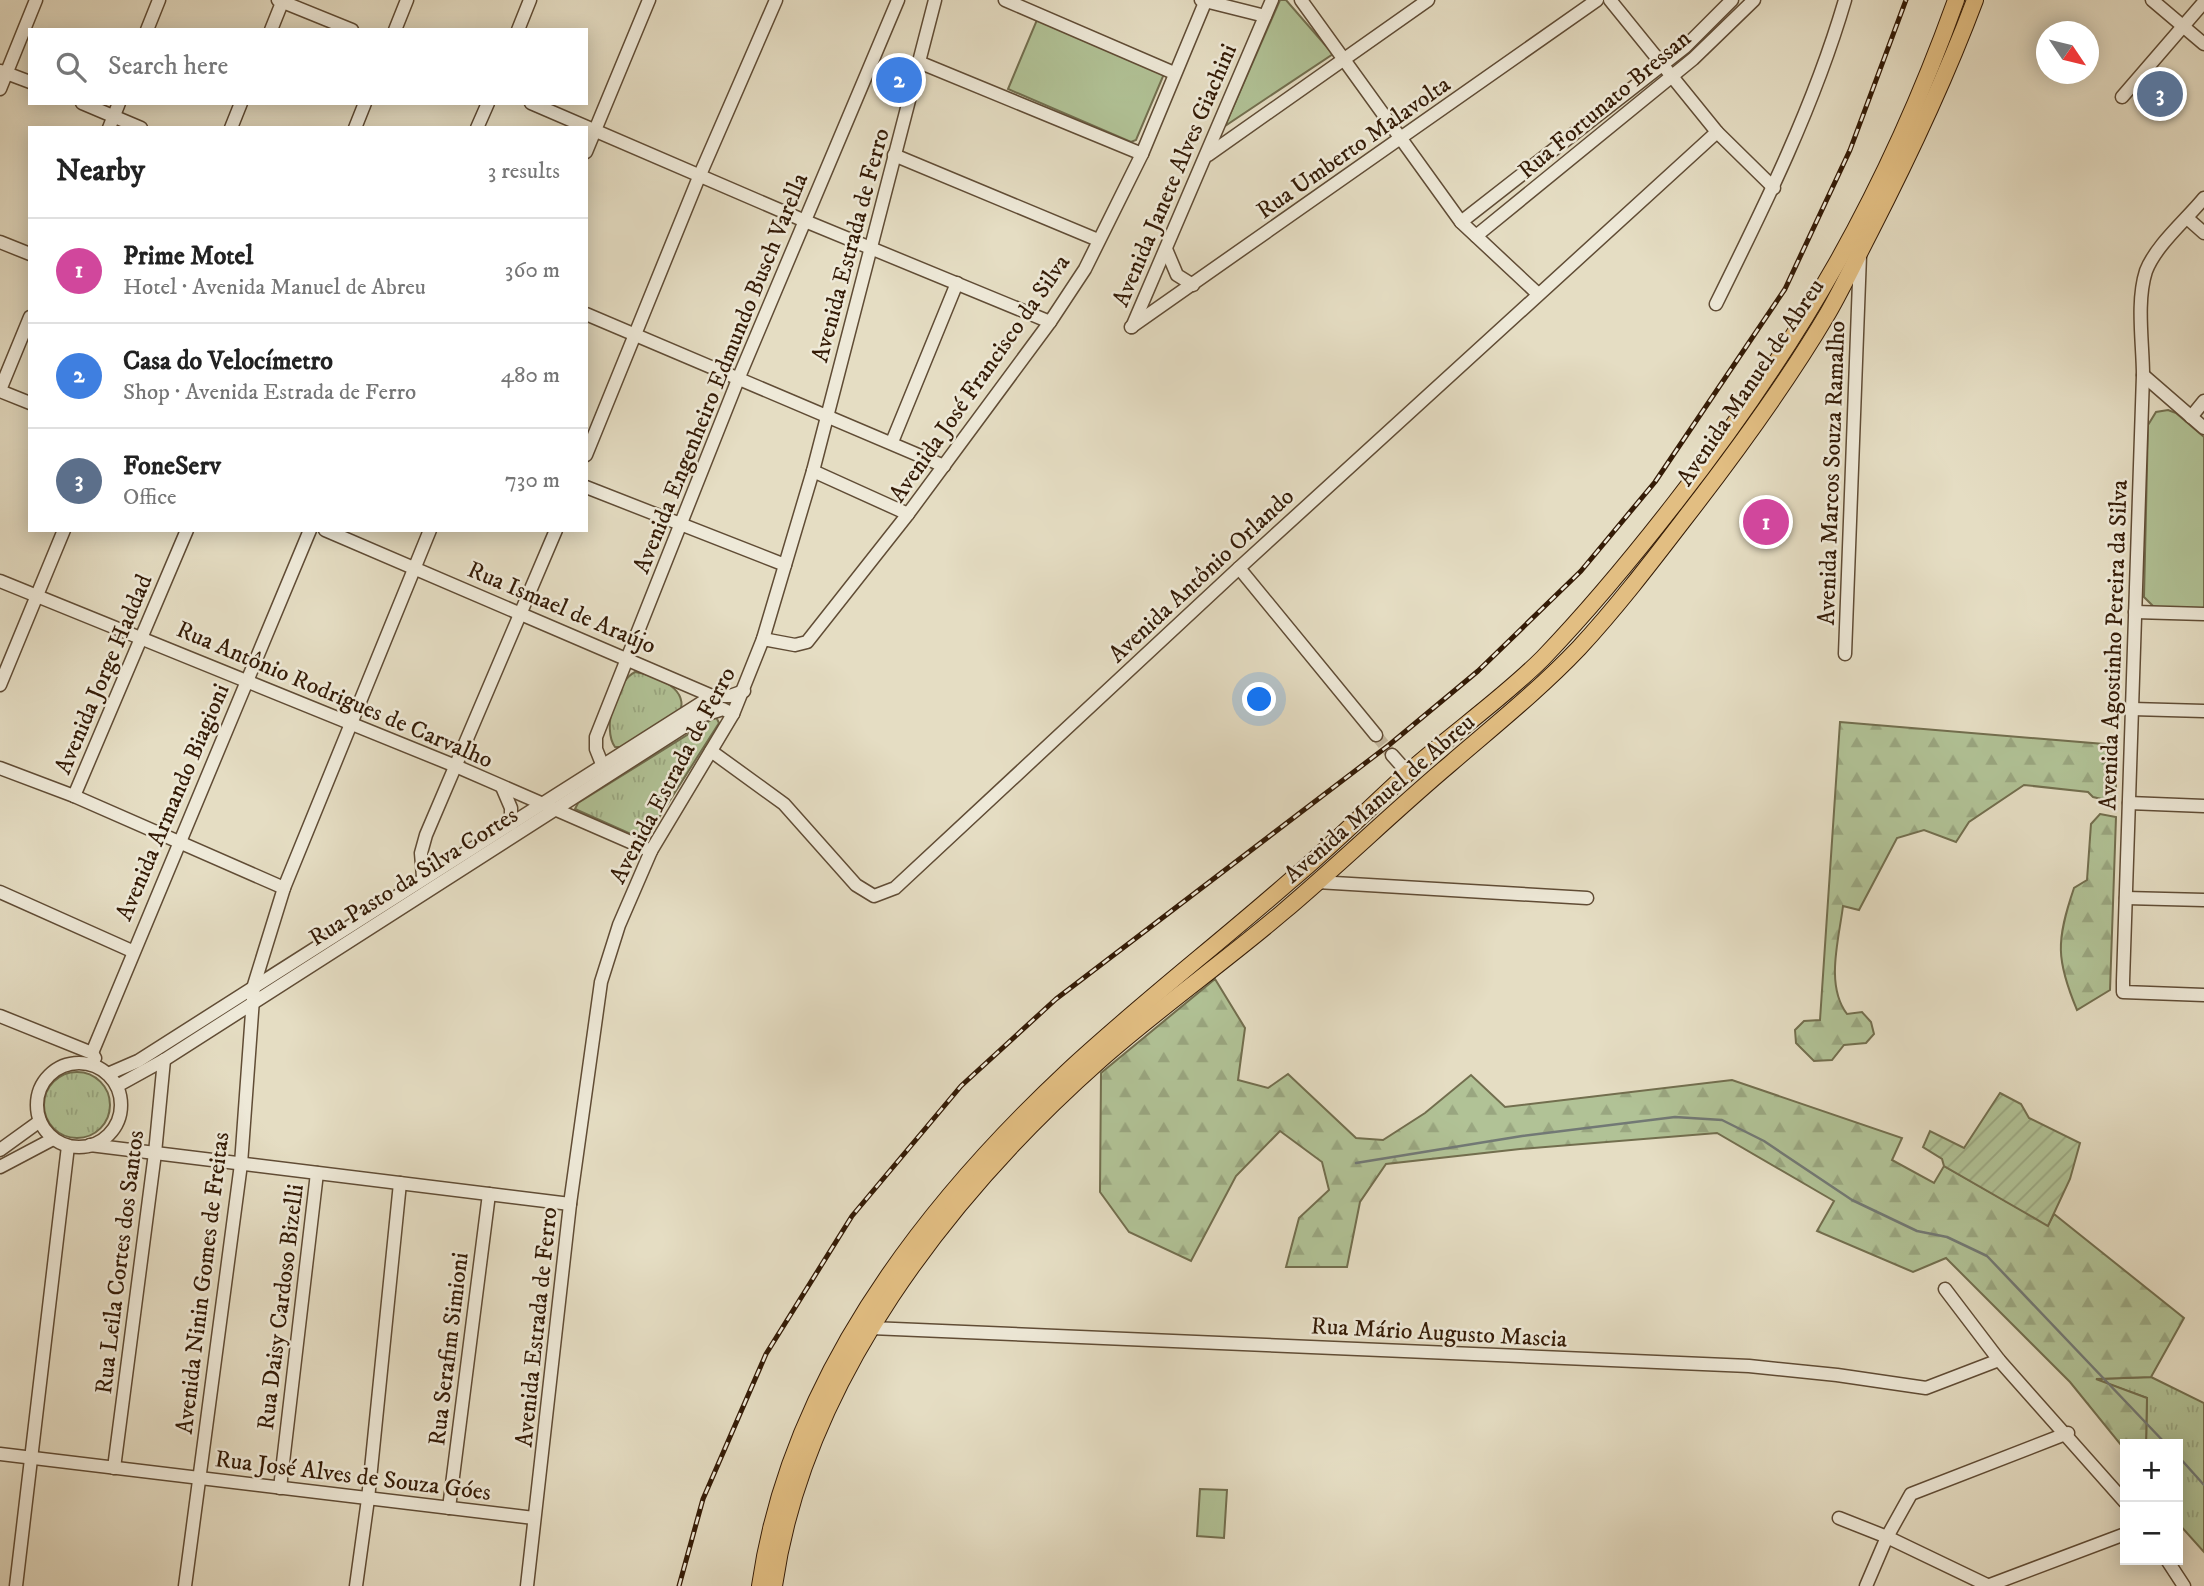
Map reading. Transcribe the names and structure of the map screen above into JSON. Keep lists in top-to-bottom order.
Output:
{
  "streets": {
    "main road": ["Avenida Manuel de Abreu"],
    "street": [
      "Rua Fortunato Bressan",
      "Rua Umberto Malavolta",
      "Avenida Janete Alves Giachini",
      "Avenida Estrada de Ferro",
      "Avenida Engenheiro Edmundo Busch Varella",
      "Avenida José Francisco da Silva",
      "Avenida Marcos Souza Ramalho",
      "Avenida Antônio Orlando",
      "Rua Ismael de Araújo",
      "Avenida Agostinho Pereira da Silva",
      "Avenida Jorge Haddad",
      "Rua Antônio Rodrigues de Carvalho",
      "Avenida Armando Biagioni",
      "Rua Pasto da Silva Cortes",
      "Rua Leila Cortes dos Santos",
      "Avenida Ninin Gomes de Freitas",
      "Rua Daisy Cardoso Bizelli",
      "Rua Mário Augusto Mascia",
      "Rua Serafim Simioni",
      "Rua José Alves de Souza Góes"
    ]
  },
  "crossings": [
    ["Rua Umberto Malavolta", "Avenida Janete Alves Giachini"],
    ["Avenida Estrada de Ferro", "Avenida José Francisco da Silva"],
    ["Avenida Estrada de Ferro", "Avenida Antônio Orlando"],
    ["Avenida Estrada de Ferro", "Rua Antônio Rodrigues de Carvalho"],
    ["Avenida Estrada de Ferro", "Rua Pasto da Silva Cortes"],
    ["Avenida Estrada de Ferro", "Rua José Alves de Souza Góes"],
    ["Avenida Engenheiro Edmundo Busch Varella", "Rua Ismael de Araújo"],
    ["Avenida Engenheiro Edmundo Busch Varella", "Rua Pasto da Silva Cortes"],
    ["Avenida Manuel de Abreu", "Avenida Marcos Souza Ramalho"],
    ["Avenida Manuel de Abreu", "Rua Mário Augusto Mascia"],
    ["Rua Ismael de Araújo", "Rua Pasto da Silva Cortes"],
    ["Rua Ismael de Araújo", "Avenida Ninin Gomes de Freitas"],
    ["Avenida Jorge Haddad", "Rua Antônio Rodrigues de Carvalho"],
    ["Rua Antônio Rodrigues de Carvalho", "Avenida Armando Biagioni"],
    ["Rua Antônio Rodrigues de Carvalho", "Rua Pasto da Silva Cortes"],
    ["Rua Antônio Rodrigues de Carvalho", "Avenida Ninin Gomes de Freitas"],
    ["Rua Pasto da Silva Cortes", "Rua Leila Cortes dos Santos"],
    ["Rua Pasto da Silva Cortes", "Avenida Ninin Gomes de Freitas"],
    ["Rua Leila Cortes dos Santos", "Rua José Alves de Souza Góes"],
    ["Avenida Ninin Gomes de Freitas", "Rua José Alves de Souza Góes"],
    ["Rua Daisy Cardoso Bizelli", "Rua José Alves de Souza Góes"],
    ["Rua Serafim Simioni", "Rua José Alves de Souza Góes"]
  ],
  "north": "bottom right",
  "page": {
    "search": "Search here",
    "pins": ["2", "3", "1"],
    "heading": ["Nearby", "3 results"],
    "list": [
      {
        "mark": "1",
        "name": "Prime Motel",
        "note": "Hotel · Avenida Manuel de Abreu",
        "value": "360 m"
      },
      {
        "mark": "2",
        "name": "Casa do Velocímetro",
        "note": "Shop · Avenida Estrada de Ferro",
        "value": "480 m"
      },
      {
        "mark": "3",
        "name": "FoneServ",
        "note": "Office",
        "value": "730 m"
      }
    ],
    "map_buttons": ["+", "−"]
  }
}
